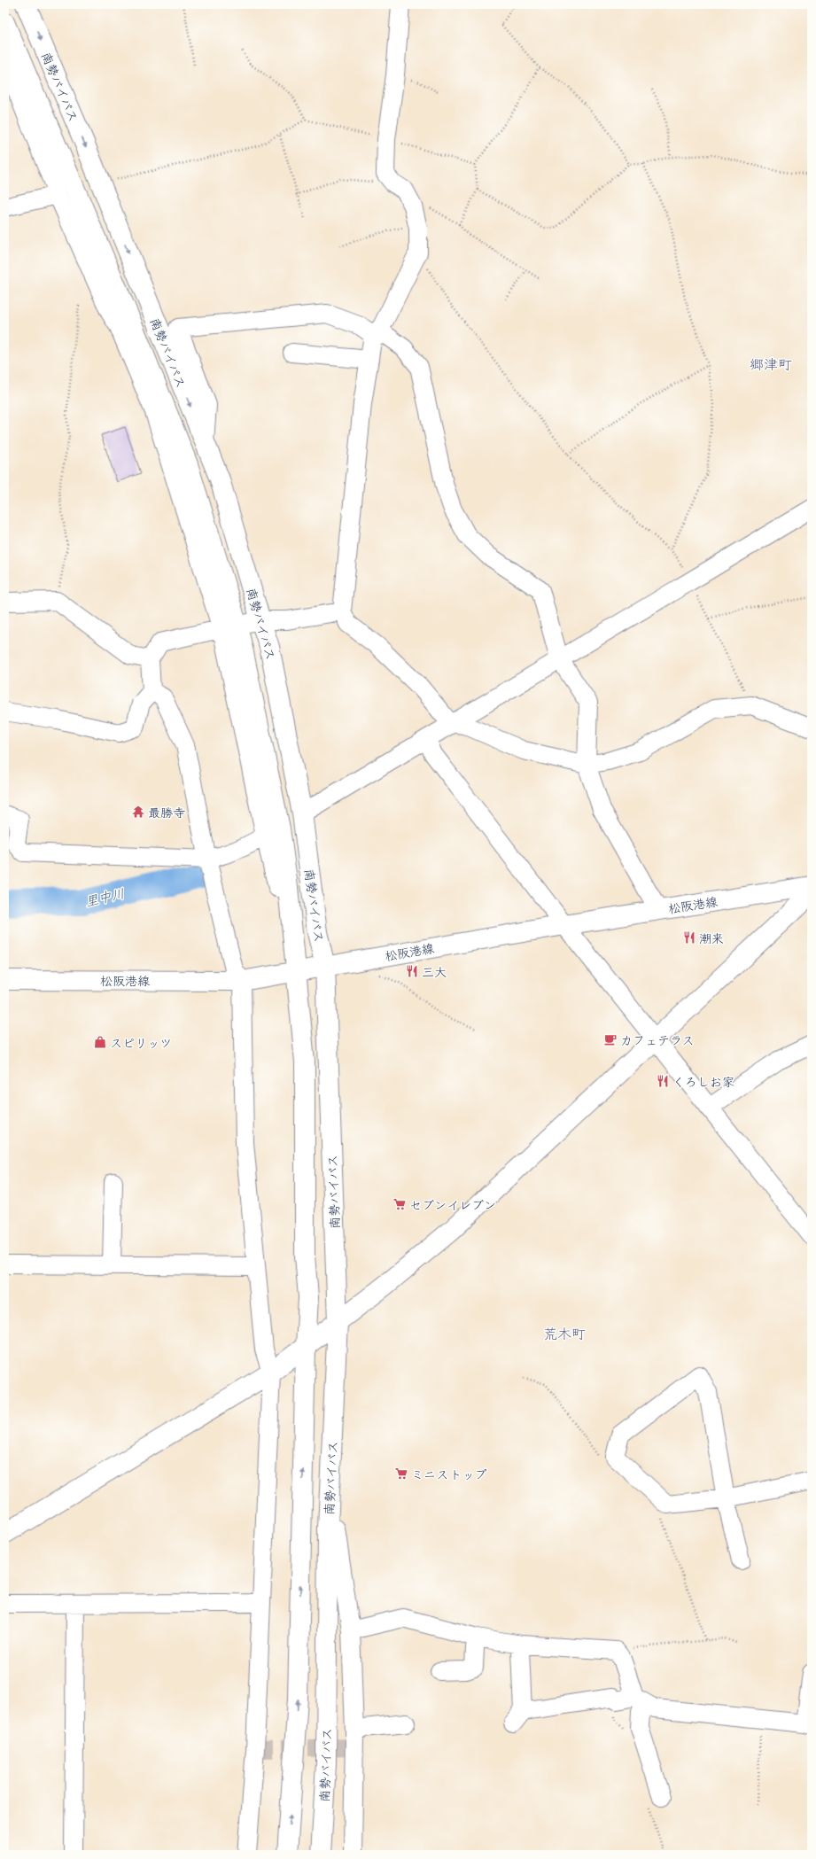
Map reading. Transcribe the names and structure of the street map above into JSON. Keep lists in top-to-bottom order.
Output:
{
  "streets": {
    "main road": ["南勢バイパス", "松阪港線"]
  },
  "crossings": [
    ["南勢バイパス", "松阪港線"]
  ],
  "districts": ["郷津町", "荒木町"],
  "water": ["里中川"],
  "places": {
    "temple": ["最勝寺"],
    "restaurant": ["潮来", "三大", "くろしお家"],
    "cafe": ["カフェテラス"],
    "shop": ["スピリッツ"],
    "supermarket": ["セブンイレブン", "ミニストップ"]
  }
}
